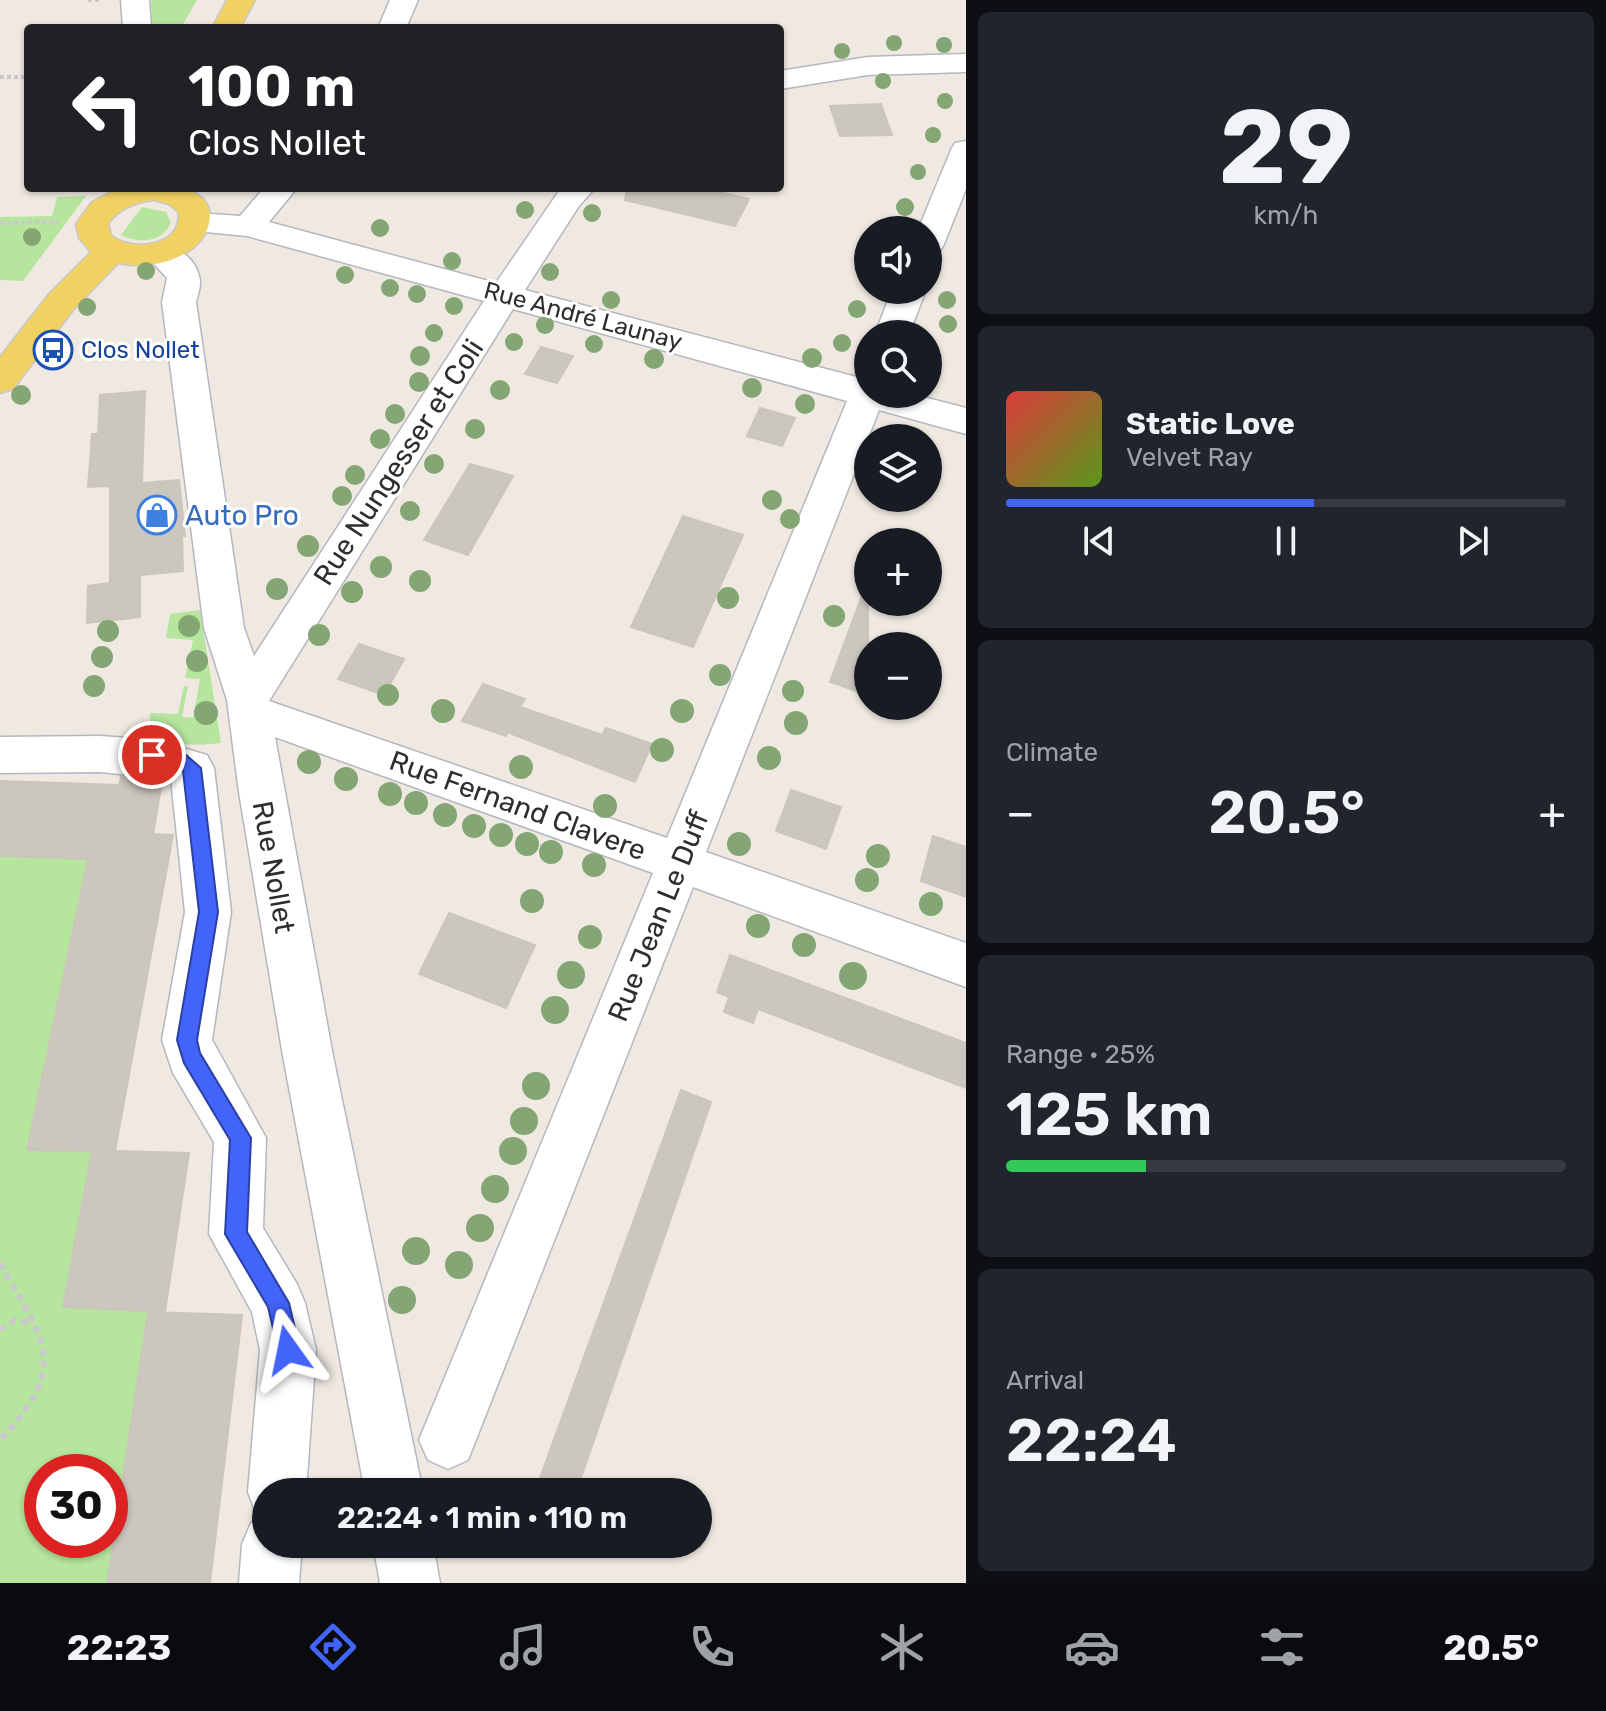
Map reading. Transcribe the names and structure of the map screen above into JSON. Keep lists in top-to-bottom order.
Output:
{
  "streets": {
    "street": [
      "Rue André Launay",
      "Rue Nungesser et Coli",
      "Rue Fernand Clavere",
      "Rue Nollet",
      "Rue Jean Le Duff"
    ]
  },
  "crossings": [
    ["Rue André Launay", "Rue Nungesser et Coli"],
    ["Rue Nungesser et Coli", "Rue Fernand Clavere"],
    ["Rue Nungesser et Coli", "Rue Nollet"],
    ["Rue Fernand Clavere", "Rue Nollet"],
    ["Rue Fernand Clavere", "Rue Jean Le Duff"]
  ],
  "places": {
    "bus stop": ["Clos Nollet"],
    "shop": ["Auto Pro"]
  },
  "page": {
    "tile": [
      ["29", "km/h"],
      "Climate",
      ["Range · 25%", "125 km"],
      ["Arrival", "22:24"]
    ],
    "turn": ["100 m", "Clos Nollet"],
    "map_buttons": ["+", "−"],
    "song": ["Static Love", "Velvet Ray"],
    "heat": ["−", "20.5°", "+"],
    "limit": "30",
    "trip": "22:24 · 1 min · 110 m",
    "tabs": ["22:23", "20.5°"]
  }
}
